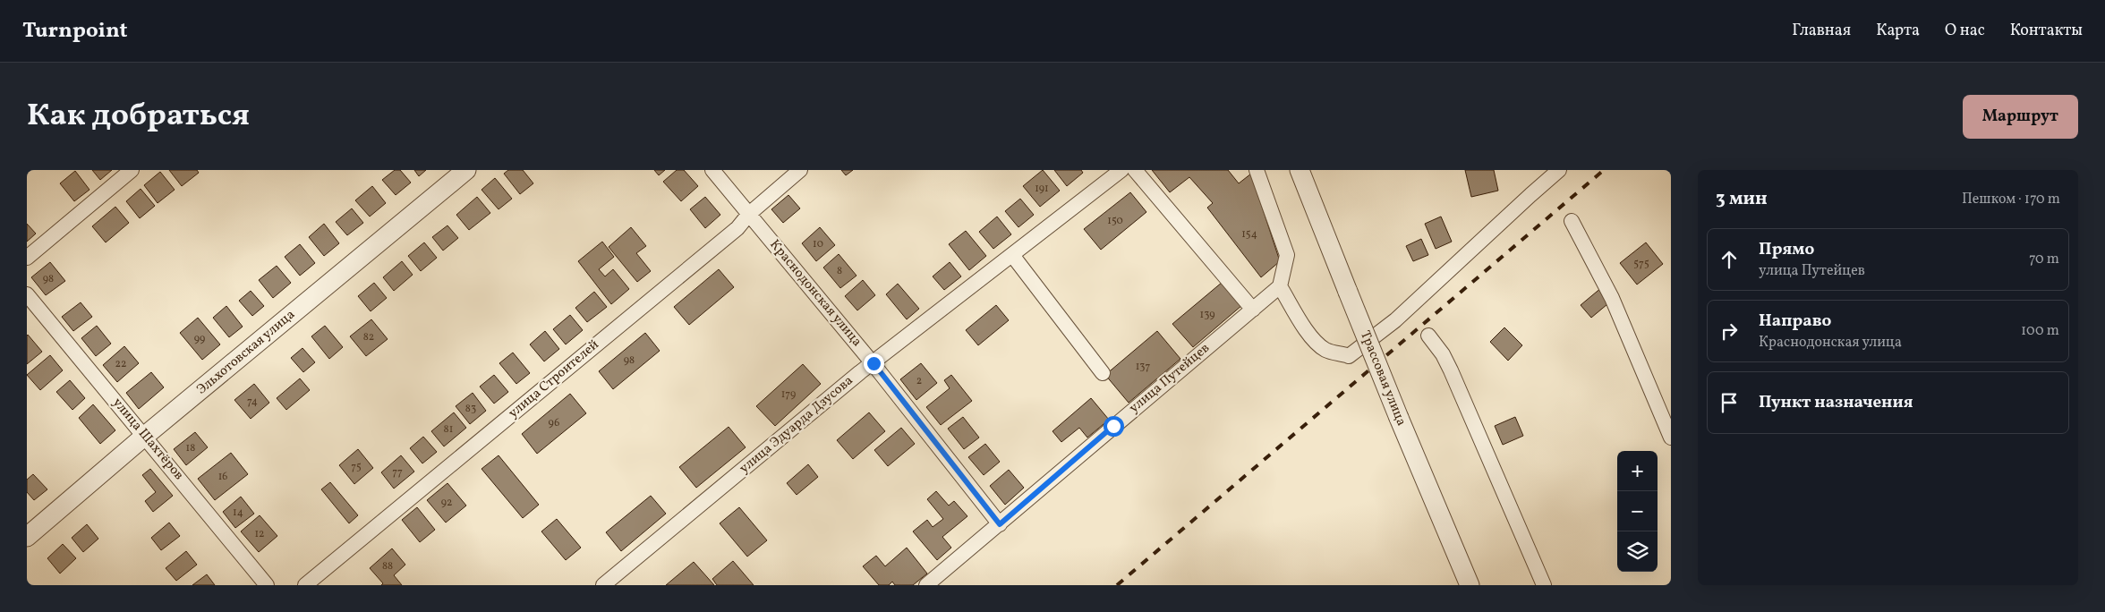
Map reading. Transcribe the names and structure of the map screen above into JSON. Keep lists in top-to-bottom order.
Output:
{
  "streets": {
    "street": [
      "Краснодонская улица",
      "Эльхотовская улица",
      "улица Путейцев",
      "Трассовая улица",
      "улица Строителей",
      "улица Эдуарда Дзусова",
      "улица Шахтёров"
    ]
  },
  "crossings": [
    ["Краснодонская улица", "улица Путейцев"],
    ["Краснодонская улица", "улица Строителей"],
    ["Краснодонская улица", "улица Эдуарда Дзусова"],
    ["Эльхотовская улица", "улица Шахтёров"]
  ],
  "house_numbers": [
    "191",
    "150",
    "154",
    "10",
    "575",
    "8",
    "98",
    "139",
    "82",
    "99",
    "98",
    "22",
    "137",
    "2",
    "179",
    "74",
    "83",
    "96",
    "81",
    "18",
    "75",
    "77",
    "16",
    "92",
    "14",
    "12",
    "88"
  ],
  "page": {
    "header": "Turnpoint",
    "nav": [
      "Главная",
      "Карта",
      "О нас",
      "Контакты"
    ],
    "title": "Как добраться",
    "buttons": "Маршрут",
    "heading": ["3 мин", "Пешком · 170 m"],
    "list": [
      ["Прямо", "улица Путейцев", "70 m"],
      ["Направо", "Краснодонская улица", "100 m"],
      "Пункт назначения"
    ],
    "map_buttons": ["+", "−"]
  }
}
